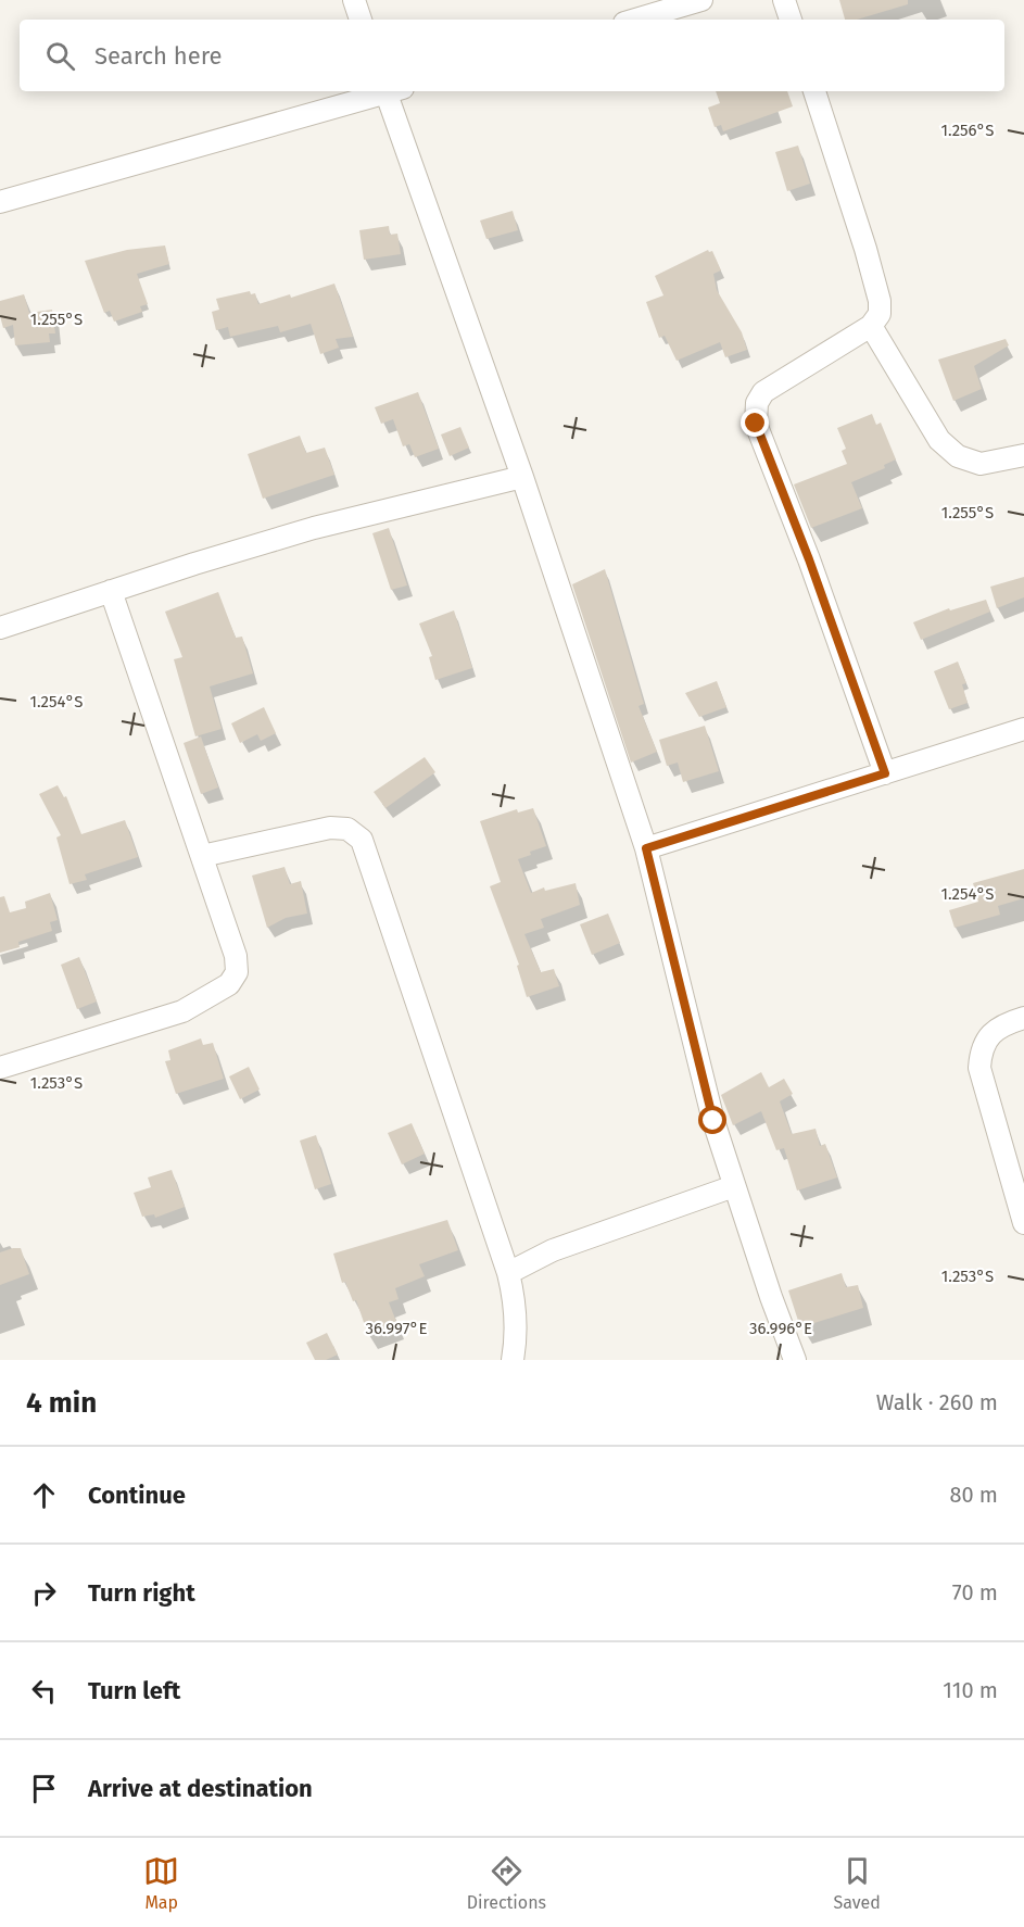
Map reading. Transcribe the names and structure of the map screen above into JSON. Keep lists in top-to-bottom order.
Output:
{
  "page": {
    "search": "Search here",
    "heading": ["4 min", "Walk · 260 m"],
    "list": [
      ["Continue", "80 m"],
      ["Turn right", "70 m"],
      ["Turn left", "110 m"],
      "Arrive at destination"
    ],
    "nav": ["Map", "Directions", "Saved"]
  },
  "coordinates": [
    "1.256°S",
    "1.255°S",
    "1.254°S",
    "1.253°S",
    "36.997°E",
    "36.996°E"
  ]
}
